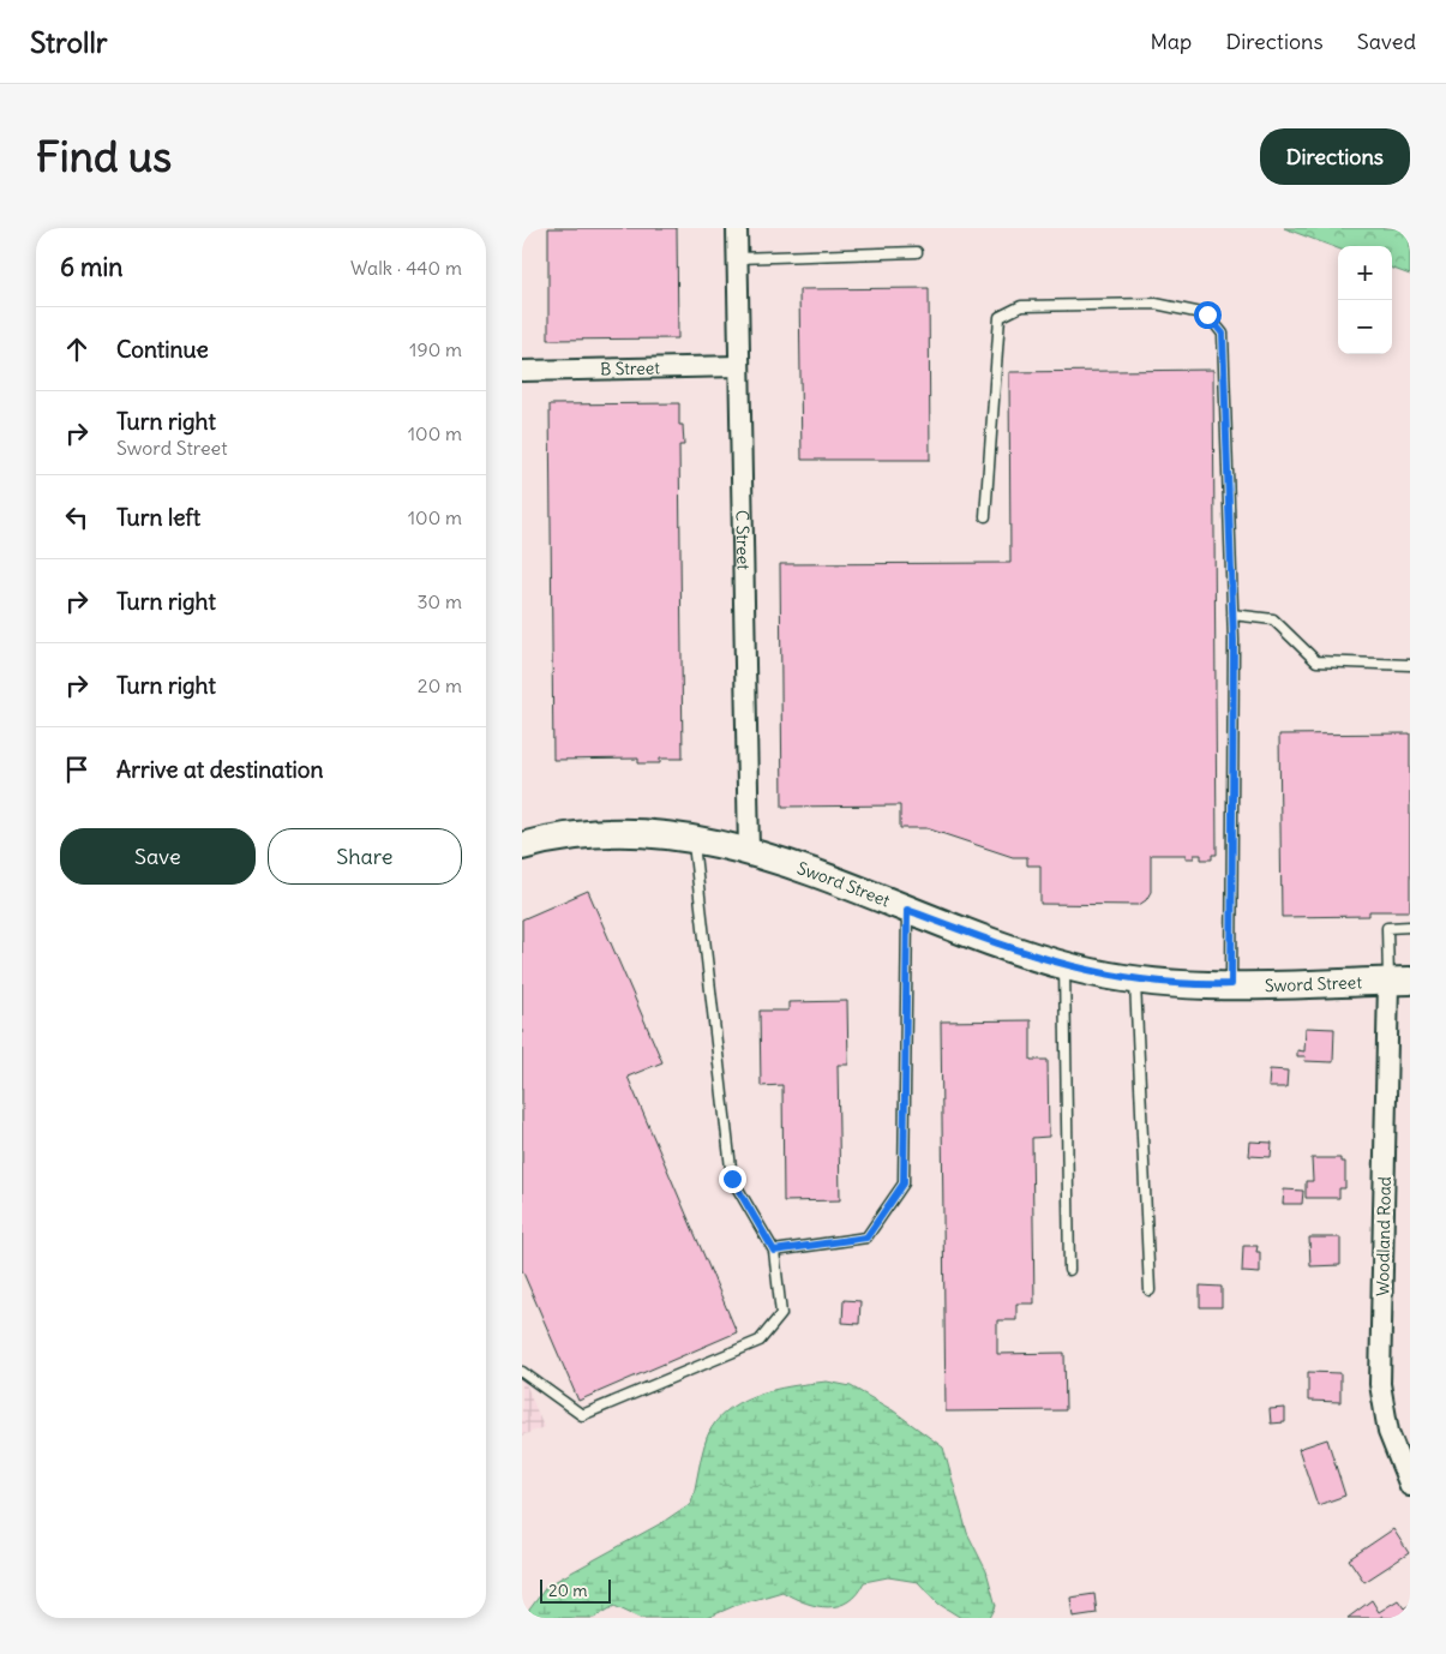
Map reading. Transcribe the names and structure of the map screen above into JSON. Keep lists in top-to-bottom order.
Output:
{
  "streets": {
    "street": [
      "B Street",
      "C Street",
      "Sword Street",
      "Woodland Road"
    ]
  },
  "crossings": [
    ["B Street", "C Street"],
    ["C Street", "Sword Street"],
    ["Sword Street", "Woodland Road"]
  ],
  "scale_bar": "20 m",
  "page": {
    "header": "Strollr",
    "nav": ["Map", "Directions", "Saved"],
    "buttons": [
      "Directions",
      ["Save", "Share"]
    ],
    "title": "Find us",
    "heading": ["6 min", "Walk · 440 m"],
    "map_buttons": ["+", "−"],
    "list": [
      ["Continue", "190 m"],
      ["Turn right", "Sword Street", "100 m"],
      ["Turn left", "100 m"],
      ["Turn right", "30 m"],
      ["Turn right", "20 m"],
      "Arrive at destination"
    ],
    "scale": "20 m"
  }
}
